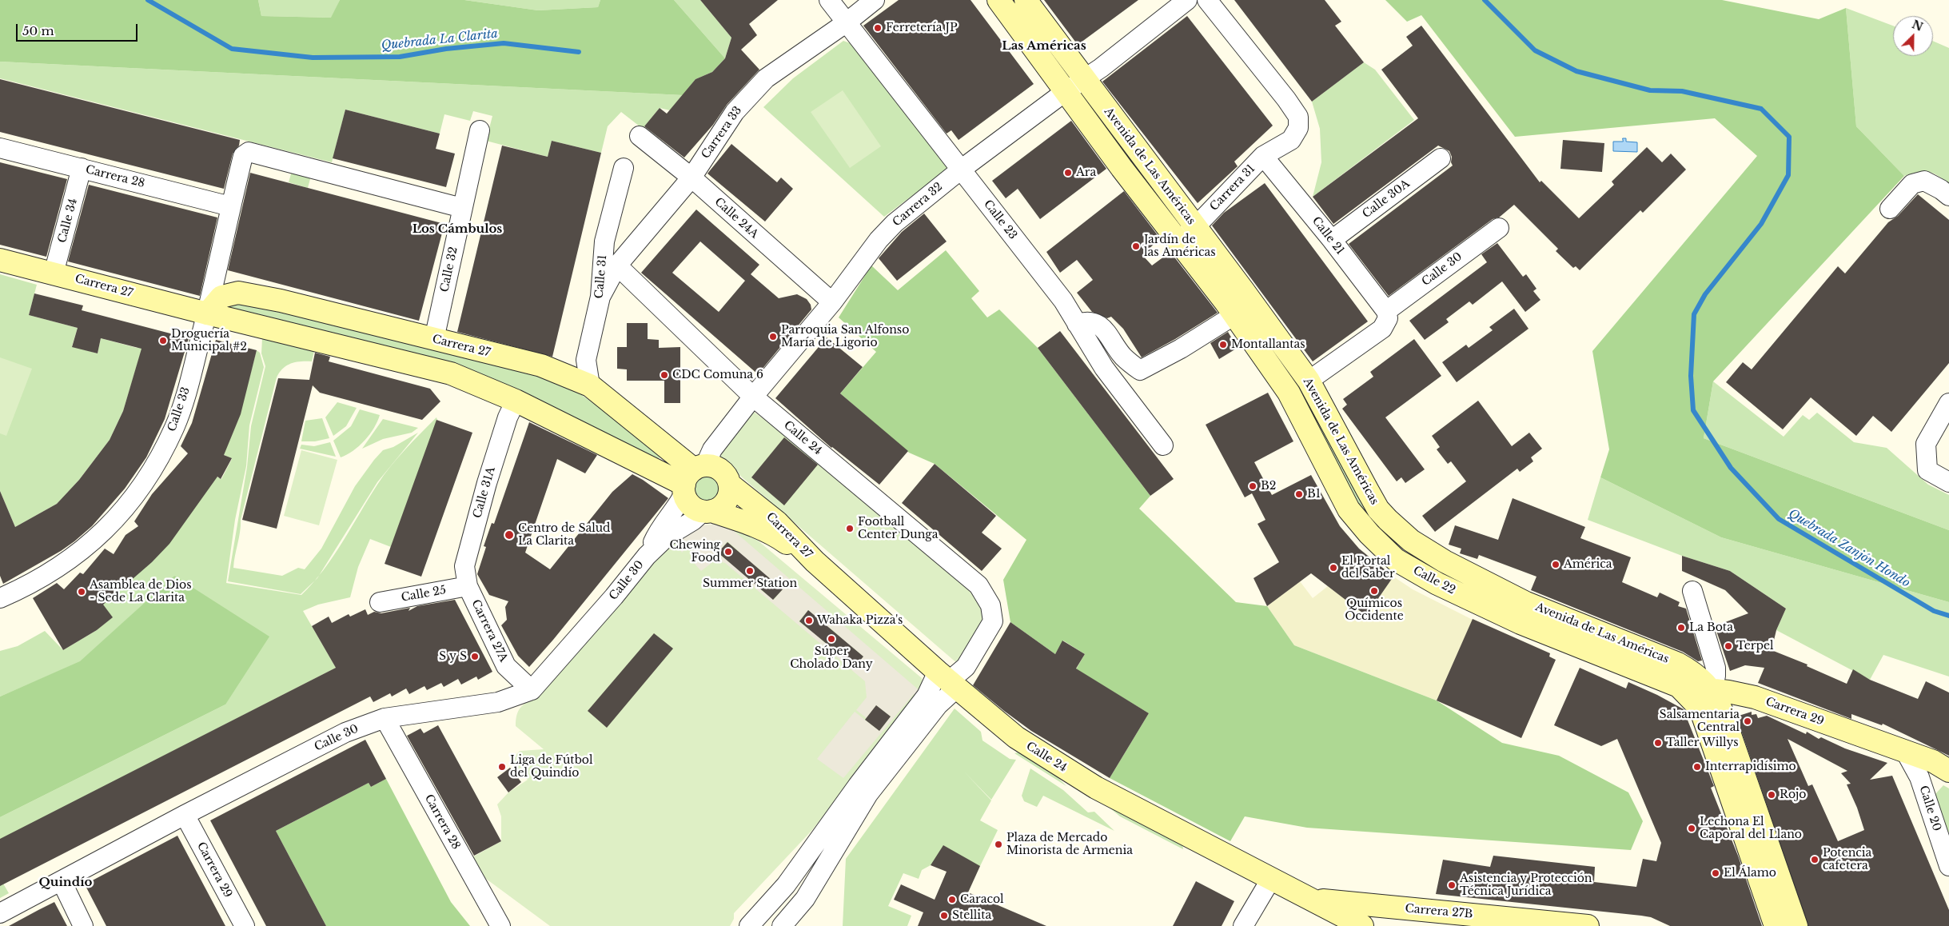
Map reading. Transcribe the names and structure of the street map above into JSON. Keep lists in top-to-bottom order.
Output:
{
  "streets": {
    "street": [
      "Carrera 33",
      "Avenida de Las Américas",
      "Carrera 28",
      "Carrera 31",
      "Calle 30A",
      "Carrera 32",
      "Calle 24A",
      "Calle 23",
      "Calle 34",
      "Calle 21",
      "Calle 32",
      "Calle 30",
      "Calle 31",
      "Carrera 27",
      "Calle 33",
      "Calle 24",
      "Calle 31A",
      "Calle 22",
      "Calle 25",
      "Carrera 27A",
      "Carrera 29",
      "Calle 20",
      "Carrera 27B"
    ]
  },
  "crossings": [
    ["Carrera 33", "Calle 24A"],
    ["Carrera 33", "Calle 23"],
    ["Carrera 33", "Calle 31"],
    ["Carrera 33", "Calle 24"],
    ["Avenida de Las Américas", "Carrera 31"],
    ["Avenida de Las Américas", "Carrera 32"],
    ["Avenida de Las Américas", "Calle 30"],
    ["Avenida de Las Américas", "Calle 22"],
    ["Avenida de Las Américas", "Carrera 29"],
    ["Carrera 28", "Calle 34"],
    ["Carrera 28", "Calle 30"],
    ["Carrera 28", "Calle 33"],
    ["Carrera 31", "Calle 21"],
    ["Calle 30A", "Calle 21"],
    ["Carrera 32", "Calle 24A"],
    ["Carrera 32", "Calle 23"],
    ["Carrera 32", "Calle 30"],
    ["Carrera 32", "Carrera 27"],
    ["Carrera 32", "Calle 24"],
    ["Calle 34", "Carrera 27"],
    ["Calle 21", "Calle 30"],
    ["Calle 32", "Carrera 27"],
    ["Calle 32", "Calle 33"],
    ["Calle 30", "Carrera 27"],
    ["Calle 30", "Carrera 27A"],
    ["Calle 30", "Carrera 29"],
    ["Calle 31", "Carrera 27"],
    ["Carrera 27", "Calle 33"],
    ["Carrera 27", "Calle 24"],
    ["Carrera 27", "Calle 31A"],
    ["Calle 24", "Carrera 27B"],
    ["Calle 31A", "Calle 25"],
    ["Calle 31A", "Carrera 27A"],
    ["Calle 22", "Carrera 29"],
    ["Calle 25", "Carrera 27A"],
    ["Carrera 29", "Calle 20"]
  ],
  "districts": ["Las Américas", "Los Cámbulos", "Quindío"],
  "water": ["Quebrada La Clarita", "Quebrada Zanjón Hondo"],
  "places": [
    "Ferretería JP",
    "Ara",
    "Jardín de las Américas",
    "Parroquia San Alfonso María de Ligorio",
    "Droguería Municipal #2",
    "Montallantas",
    "CDC Comuna 6",
    "B2",
    "B1",
    "Football Center Dunga",
    "Centro de Salud La Clarita",
    "Chewing Food",
    "América",
    "El Portal del Saber",
    "Summer Station",
    "Químicos Occidente",
    "Asamblea de Dios - Sede La Clarita",
    "Wahaka Pizza's",
    "La Bota",
    "Súper Cholado Dany",
    "Terpel",
    "S y S",
    "Salsamentaria Central",
    "Taller Willys",
    "Liga de Fútbol del Quindío",
    "Interrapidísimo",
    "Rojo",
    "Lechona El Caporal del Llano",
    "Plaza de Mercado Minorista de Armenia",
    "Potencia cafetera",
    "El Álamo",
    "Asistencia y Protección Técnica Jurídica",
    "Caracol",
    "Stellita"
  ],
  "scale_bar": "50 m",
  "north": "top right"
}
